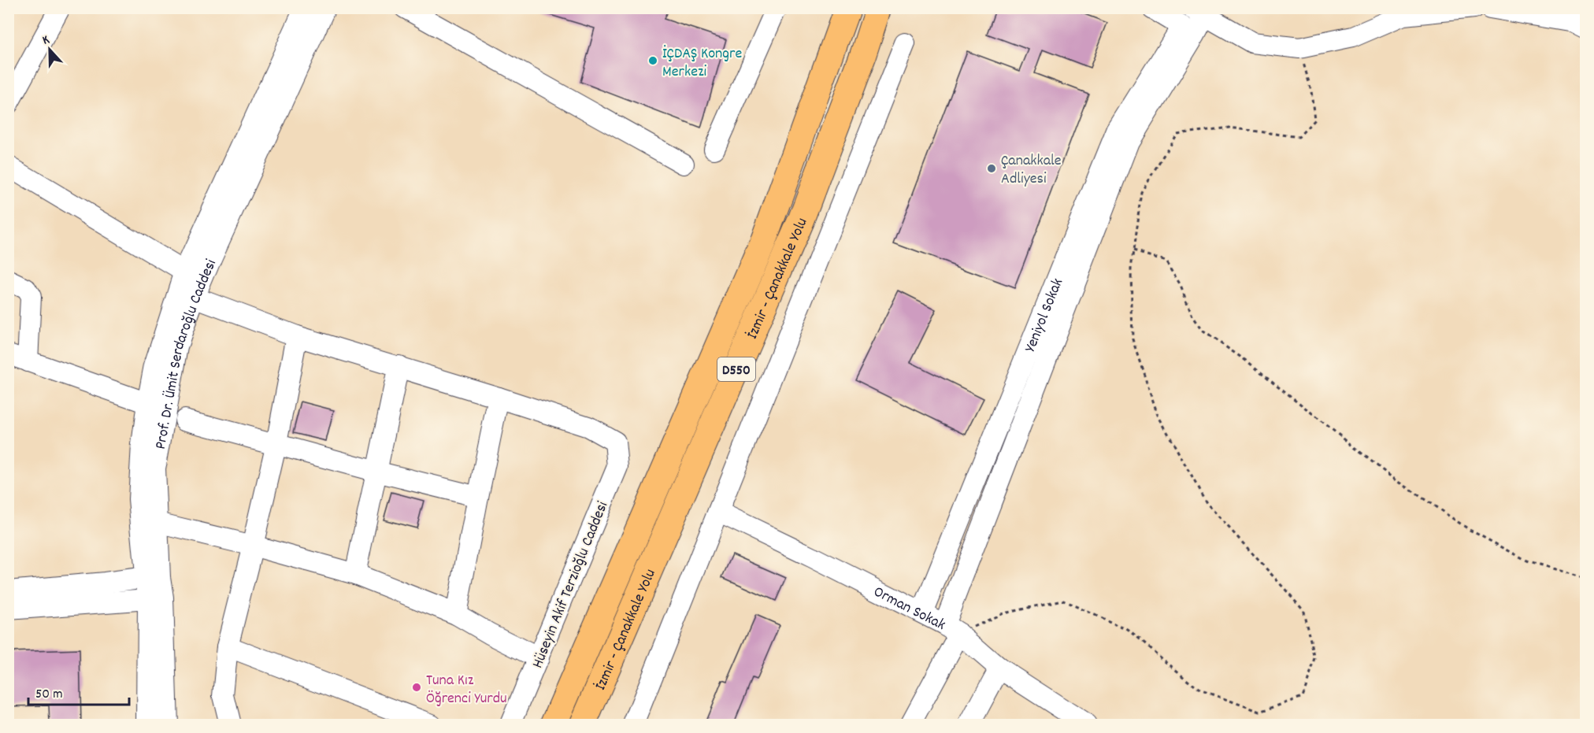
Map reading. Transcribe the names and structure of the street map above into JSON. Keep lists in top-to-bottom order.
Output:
{
  "streets": {
    "highway": ["İzmir - Çanakkale Yolu", "D550"],
    "street": [
      "Yeniyol Sokak",
      "Prof. Dr. Ümit Serdaroğlu Caddesi",
      "Hüseyin Akif Terzioğlu Caddesi",
      "Orman Sokak"
    ]
  },
  "crossings": [
    ["Yeniyol Sokak", "Orman Sokak"]
  ],
  "places": ["İÇDAŞ Kongre Merkezi", "Çanakkale Adliyesi", "Tuna Kız Öğrenci Yurdu"],
  "scale_bar": "50 m",
  "north": "top"
}
